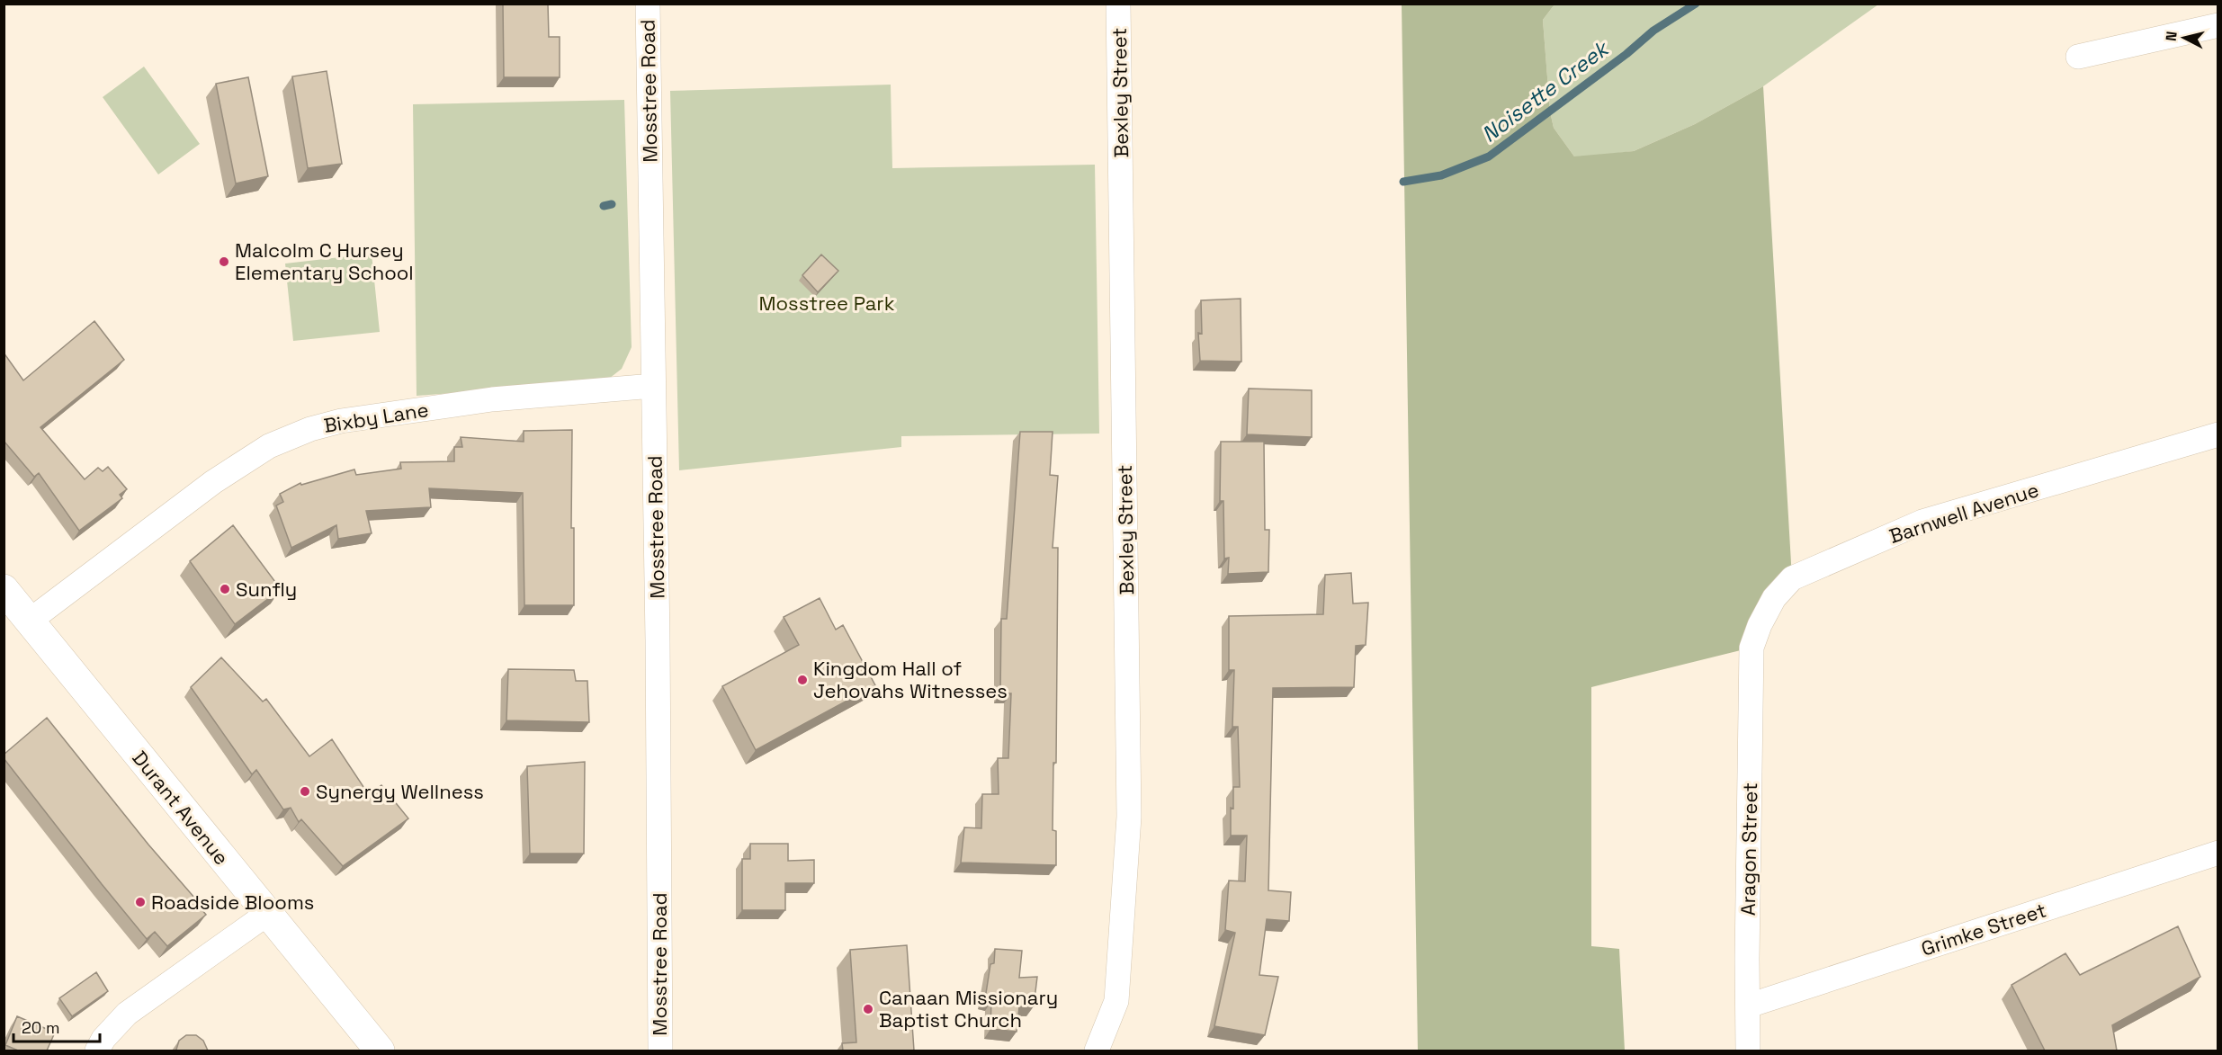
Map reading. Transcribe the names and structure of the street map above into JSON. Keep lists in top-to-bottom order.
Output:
{
  "streets": {
    "street": [
      "Mosstree Road",
      "Bexley Street",
      "Bixby Lane",
      "Barnwell Avenue",
      "Durant Avenue",
      "Aragon Street",
      "Grimke Street"
    ]
  },
  "crossings": [
    ["Mosstree Road", "Bixby Lane"],
    ["Bixby Lane", "Durant Avenue"],
    ["Barnwell Avenue", "Aragon Street"],
    ["Aragon Street", "Grimke Street"]
  ],
  "water": ["Noisette Creek"],
  "parks": ["Mosstree Park"],
  "places": [
    "Malcolm C Hursey Elementary School",
    "Sunfly",
    "Kingdom Hall of Jehovahs Witnesses",
    "Synergy Wellness",
    "Roadside Blooms",
    "Canaan Missionary Baptist Church"
  ],
  "scale_bar": "20 m",
  "north": "left"
}
